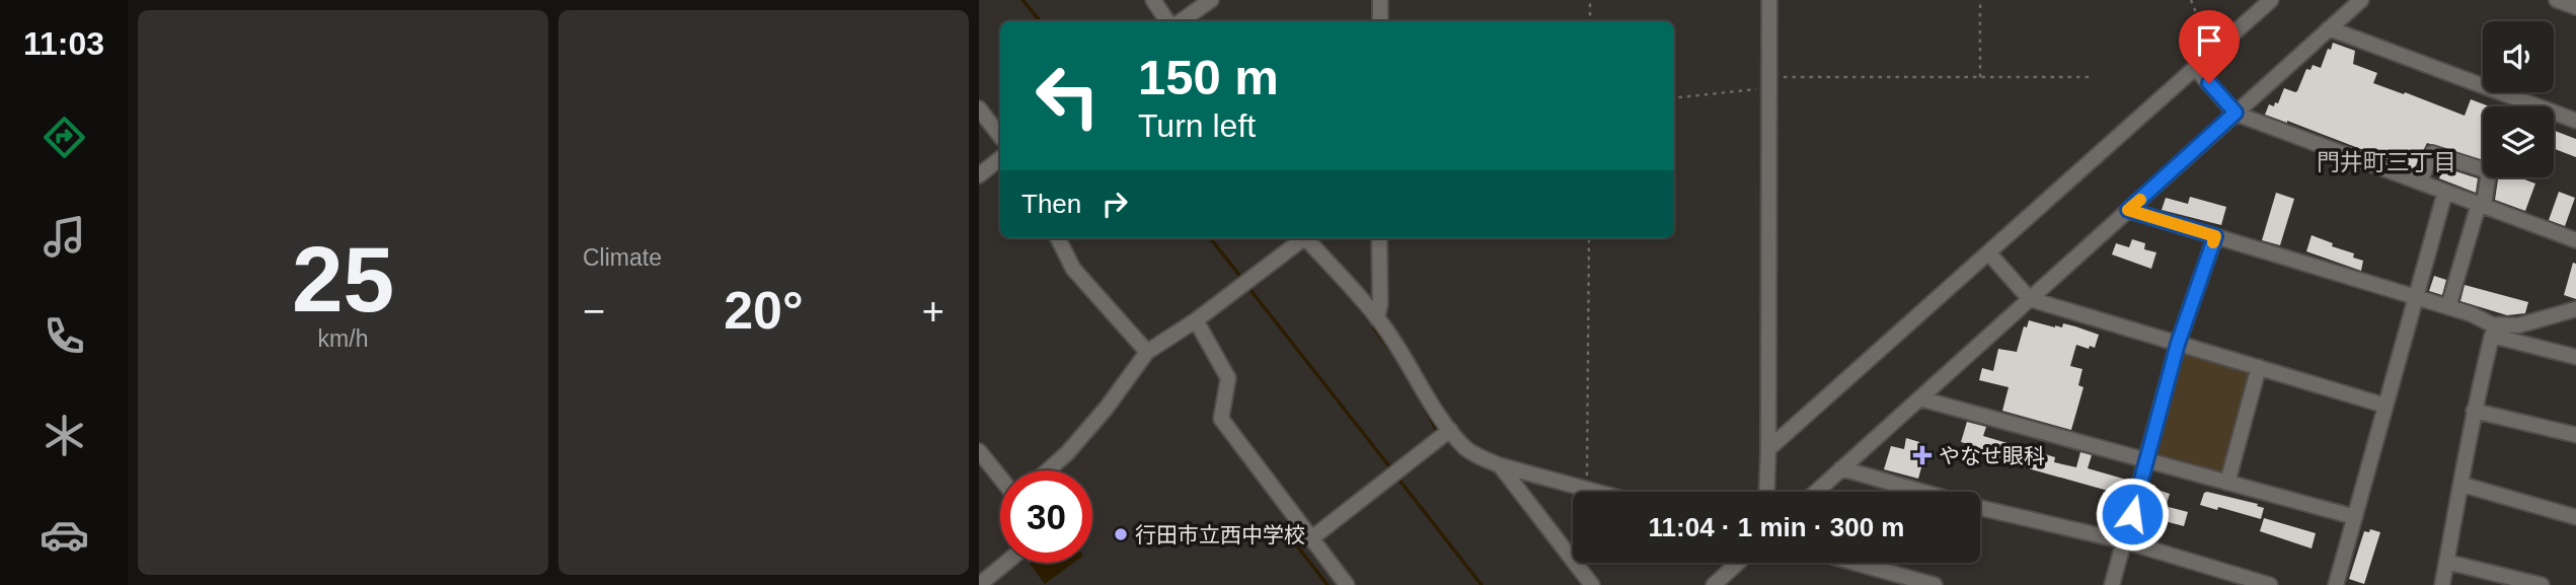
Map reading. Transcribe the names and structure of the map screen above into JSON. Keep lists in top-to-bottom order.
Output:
{
  "districts": ["門井町三丁目"],
  "places": {
    "health": ["やなせ眼科"],
    "other": ["行田市立西中学校"]
  },
  "page": {
    "tabs": "11:03",
    "tile": [
      ["25", "km/h"],
      "Climate"
    ],
    "turn": ["150 m", "Turn left"],
    "then": "Then",
    "heat": ["−", "20°", "+"],
    "limit": "30",
    "trip": "11:04 · 1 min · 300 m"
  }
}
